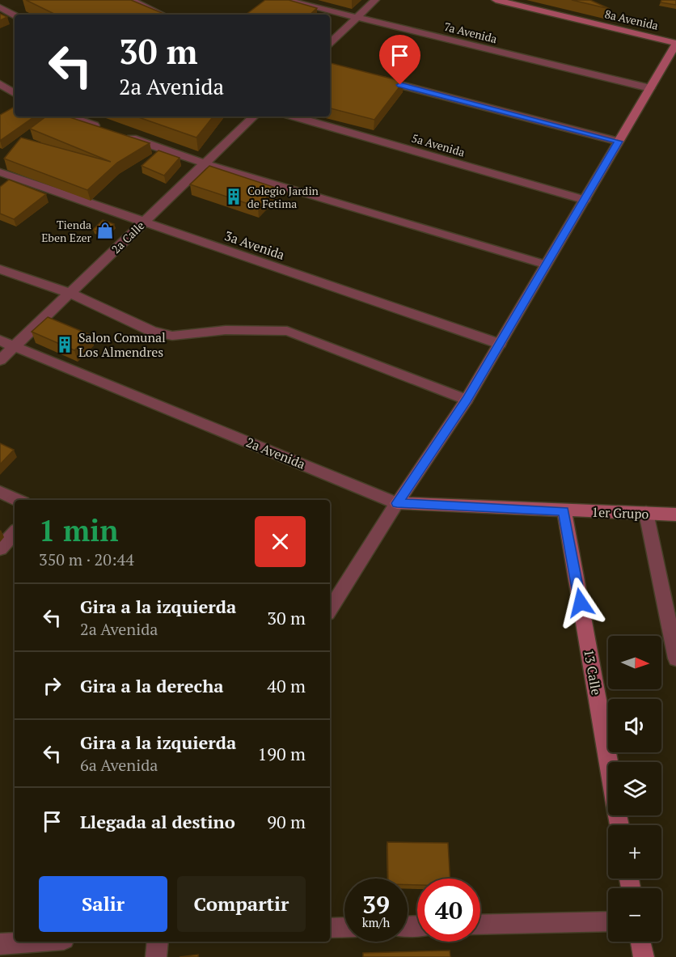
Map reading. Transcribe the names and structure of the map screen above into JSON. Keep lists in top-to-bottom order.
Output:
{
  "streets": {
    "street": [
      "8a Avenida",
      "7a Avenida",
      "5a Avenida",
      "2a Calle",
      "3a Avenida",
      "2a Avenida",
      "1er Grupo",
      "13 Calle"
    ]
  },
  "crossings": [
    ["2a Calle", "3a Avenida"],
    ["2a Calle", "2a Avenida"],
    ["2a Avenida", "1er Grupo"],
    ["2a Avenida", "13 Calle"],
    ["1er Grupo", "13 Calle"]
  ],
  "places": {
    "building": ["Colegio Jardin de Fetima", "Salon Comunal Los Almendres"],
    "shop": ["Tienda Eben Ezer"]
  },
  "north": "right",
  "page": {
    "turn": ["30 m", "2a Avenida"],
    "heading": ["1 min", "350 m · 20:44"],
    "list": [
      {
        "name": "Gira a la izquierda",
        "note": "2a Avenida",
        "value": "30 m"
      },
      {
        "name": "Gira a la derecha",
        "value": "40 m"
      },
      {
        "name": "Gira a la izquierda",
        "note": "6a Avenida",
        "value": "190 m"
      },
      {
        "name": "Llegada al destino",
        "value": "90 m"
      }
    ],
    "map_buttons": ["+", "−"],
    "buttons": ["Salir", "Compartir"],
    "speed": "39 km/h",
    "limit": "40"
  }
}
